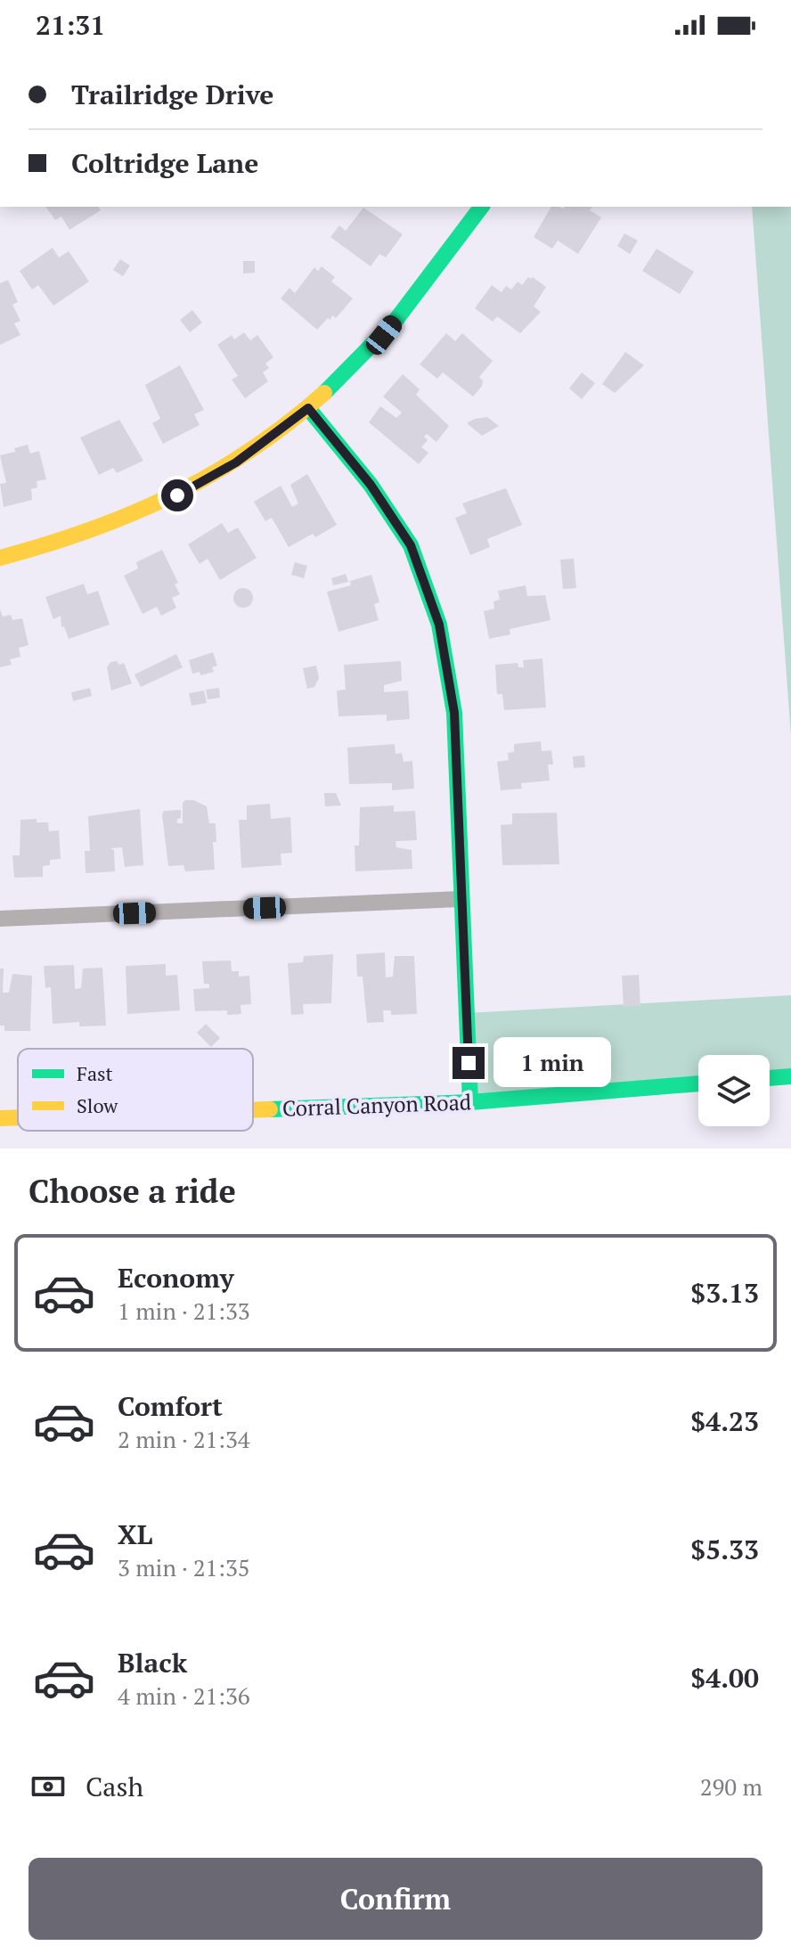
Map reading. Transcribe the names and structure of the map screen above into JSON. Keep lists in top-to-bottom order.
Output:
{
  "streets": {
    "street": ["Corral Canyon Road"]
  },
  "legend": ["Fast", "Slow"],
  "page": {
    "status": "21:31",
    "banner": ["Trailridge Drive", "Coltridge Lane"],
    "bubble": "1 min",
    "heading": "Choose a ride",
    "list": [
      {
        "name": "Economy",
        "note": "1 min · 21:33",
        "value": "$3.13"
      },
      {
        "name": "Comfort",
        "note": "2 min · 21:34",
        "value": "$4.23"
      },
      {
        "name": "XL",
        "note": "3 min · 21:35",
        "value": "$5.33"
      },
      {
        "name": "Black",
        "note": "4 min · 21:36",
        "value": "$4.00"
      }
    ],
    "pay": ["Cash", "290 m"],
    "buttons": "Confirm"
  }
}
